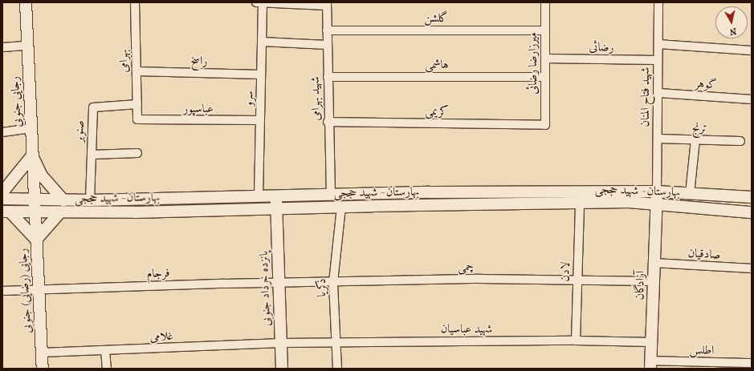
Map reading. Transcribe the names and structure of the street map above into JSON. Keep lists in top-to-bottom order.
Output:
{
  "streets": {
    "main road": [
      "رجایی جنوبی",
      "بهارستان - شهید حججی",
      "آزادگان",
      "پانزده خرداد جنوبی",
      "رجایی (رضایی) جنوبی"
    ],
    "street": [
      "گلشن",
      "رضائی",
      "بهرامی",
      "راسخ",
      "میرزارضا رضائی",
      "هاشمی",
      "گوهر",
      "شهید فتاح المنان",
      "سرو",
      "شهید بهرامی",
      "عباسپور",
      "کریمی",
      "ترنج",
      "صنوبر",
      "صادقیان",
      "چمی",
      "لادن",
      "فرجام",
      "ذکریا",
      "شهید عباسیان",
      "غلامی",
      "اطلس"
    ]
  },
  "crossings": [
    ["گلشن", "میرزارضا رضائی"],
    ["گلشن", "شهید بهرامی"],
    ["رضائی", "میرزارضا رضائی"],
    ["رضائی", "شهید فتاح المنان"],
    ["بهرامی", "راسخ"],
    ["بهرامی", "عباسپور"],
    ["بهرامی", "صنوبر"],
    ["راسخ", "سرو"],
    ["میرزارضا رضائی", "هاشمی"],
    ["میرزارضا رضائی", "کریمی"],
    ["هاشمی", "شهید بهرامی"],
    ["گوهر", "شهید فتاح المنان"],
    ["شهید فتاح المنان", "ترنج"],
    ["شهید فتاح المنان", "بهارستان - شهید حججی"],
    ["شهید فتاح المنان", "آزادگان"],
    ["سرو", "عباسپور"],
    ["سرو", "بهارستان - شهید حججی"],
    ["شهید بهرامی", "کریمی"],
    ["شهید بهرامی", "بهارستان - شهید حججی"],
    ["رجایی جنوبی", "بهارستان - شهید حججی"],
    ["رجایی جنوبی", "رجایی (رضایی) جنوبی"],
    ["صنوبر", "بهارستان - شهید حججی"],
    ["بهارستان - شهید حججی", "لادن"],
    ["بهارستان - شهید حججی", "آزادگان"],
    ["بهارستان - شهید حججی", "ذکریا"],
    ["بهارستان - شهید حججی", "پانزده خرداد جنوبی"],
    ["بهارستان - شهید حججی", "رجایی (رضایی) جنوبی"],
    ["صادقیان", "آزادگان"],
    ["چمی", "لادن"],
    ["چمی", "فرجام"],
    ["چمی", "آزادگان"],
    ["چمی", "ذکریا"],
    ["چمی", "پانزده خرداد جنوبی"],
    ["لادن", "شهید عباسیان"],
    ["فرجام", "پانزده خرداد جنوبی"],
    ["فرجام", "رجایی (رضایی) جنوبی"],
    ["آزادگان", "شهید عباسیان"],
    ["آزادگان", "اطلس"],
    ["ذکریا", "شهید عباسیان"],
    ["پانزده خرداد جنوبی", "شهید عباسیان"],
    ["پانزده خرداد جنوبی", "غلامی"],
    ["رجایی (رضایی) جنوبی", "غلامی"],
    ["شهید عباسیان", "غلامی"]
  ],
  "north": "bottom"
}
